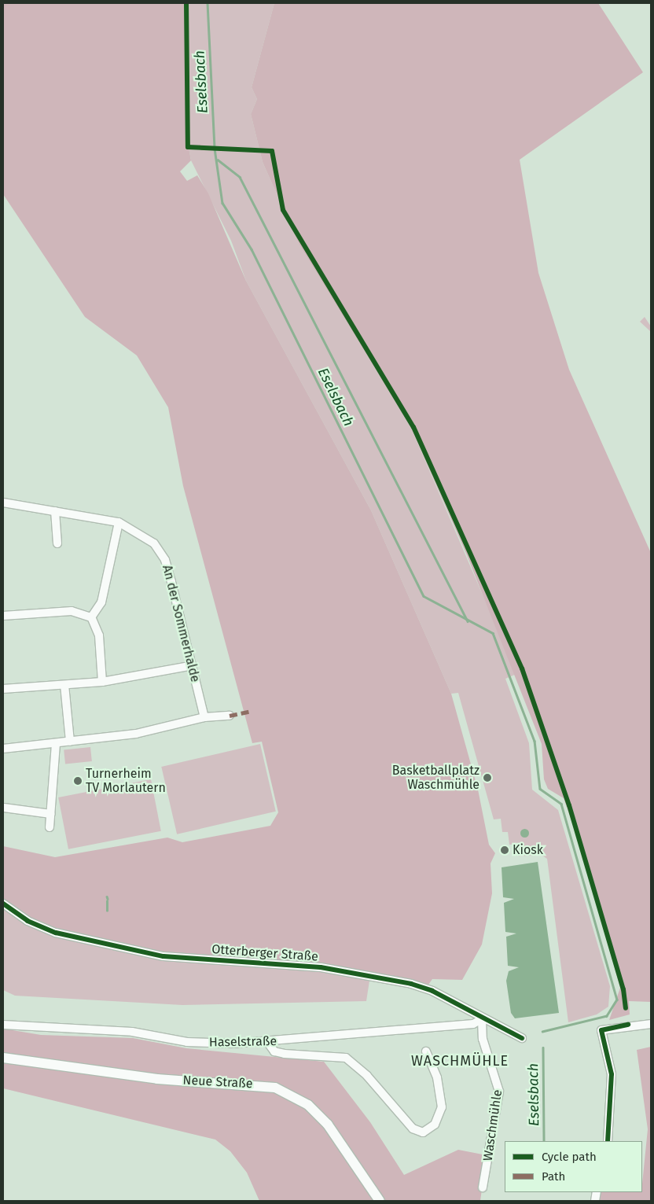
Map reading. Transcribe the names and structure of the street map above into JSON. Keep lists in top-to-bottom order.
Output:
{
  "streets": {
    "main road": ["Neue Straße"],
    "street": [
      "An der Sommerhalde",
      "Otterberger Straße",
      "Haselstraße",
      "Waschmühle"
    ]
  },
  "crossings": [
    ["Otterberger Straße", "Haselstraße"],
    ["Otterberger Straße", "Waschmühle"],
    ["Haselstraße", "Waschmühle"]
  ],
  "districts": ["WASCHMÜHLE"],
  "water": ["Eselsbach"],
  "places": ["Basketballplatz Waschmühle", "Turnerheim TV Morlautern", "Kiosk"],
  "legend": ["Cycle path", "Path"]
}
